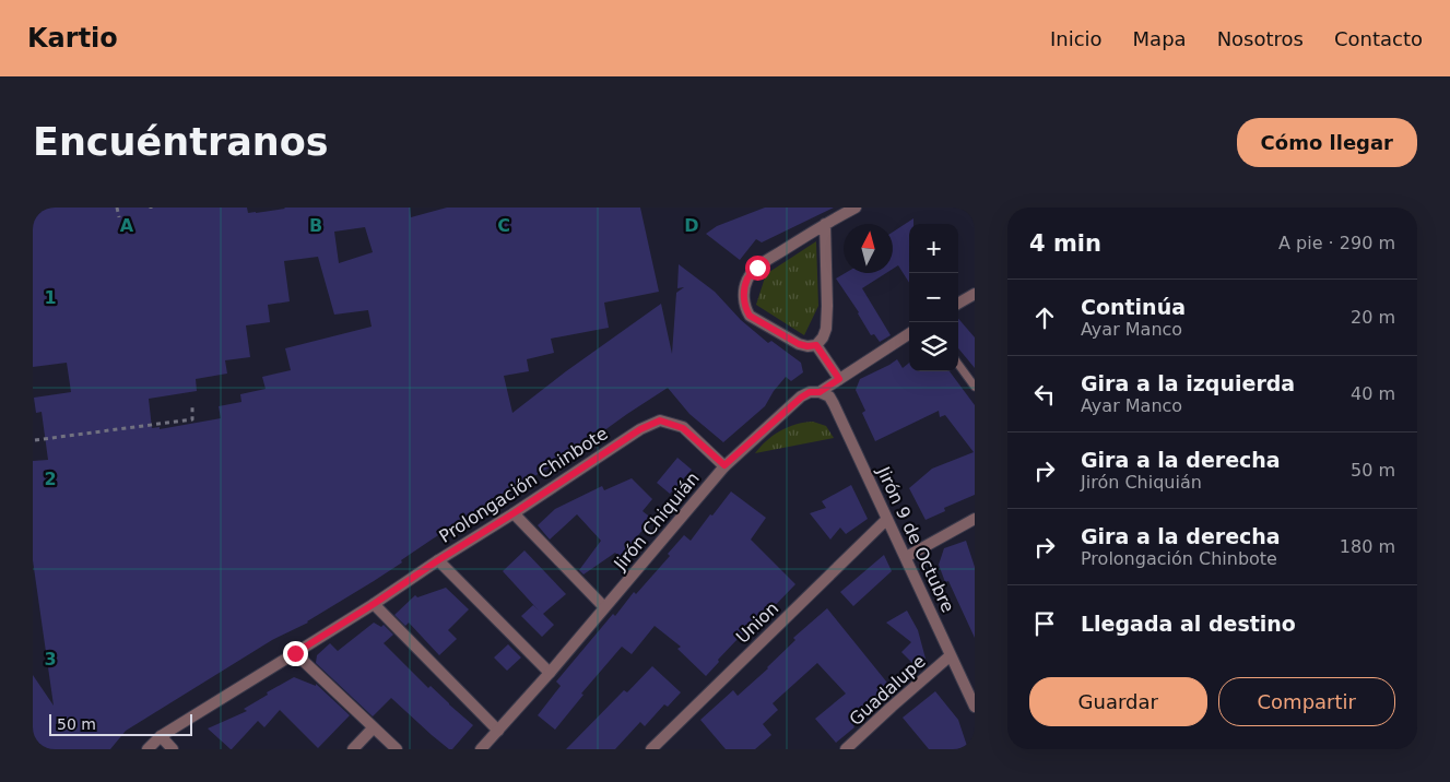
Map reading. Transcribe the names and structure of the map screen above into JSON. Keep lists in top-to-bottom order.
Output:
{
  "streets": {
    "street": [
      "Prolongación Chinbote",
      "Jirón Chiquián",
      "Jirón 9 de Octubre",
      "Union",
      "Guadalupe"
    ]
  },
  "crossings": [
    ["Prolongación Chinbote", "Jirón Chiquián"],
    ["Jirón Chiquián", "Jirón 9 de Octubre"],
    ["Jirón 9 de Octubre", "Union"],
    ["Jirón 9 de Octubre", "Guadalupe"]
  ],
  "scale_bar": "50 m",
  "north": "top",
  "page": {
    "header": "Kartio",
    "nav": [
      "Inicio",
      "Mapa",
      "Nosotros",
      "Contacto"
    ],
    "buttons": [
      "Cómo llegar",
      ["Guardar", "Compartir"]
    ],
    "title": "Encuéntranos",
    "heading": ["4 min", "A pie · 290 m"],
    "map_buttons": ["+", "−"],
    "list": [
      ["Continúa", "Ayar Manco", "20 m"],
      ["Gira a la izquierda", "Ayar Manco", "40 m"],
      ["Gira a la derecha", "Jirón Chiquián", "50 m"],
      ["Gira a la derecha", "Prolongación Chinbote", "180 m"],
      "Llegada al destino"
    ],
    "scale": "50 m"
  },
  "grid": {
    "columns": [
      "A",
      "B",
      "C",
      "D"
    ],
    "rows": ["1", "2", "3"]
  }
}
